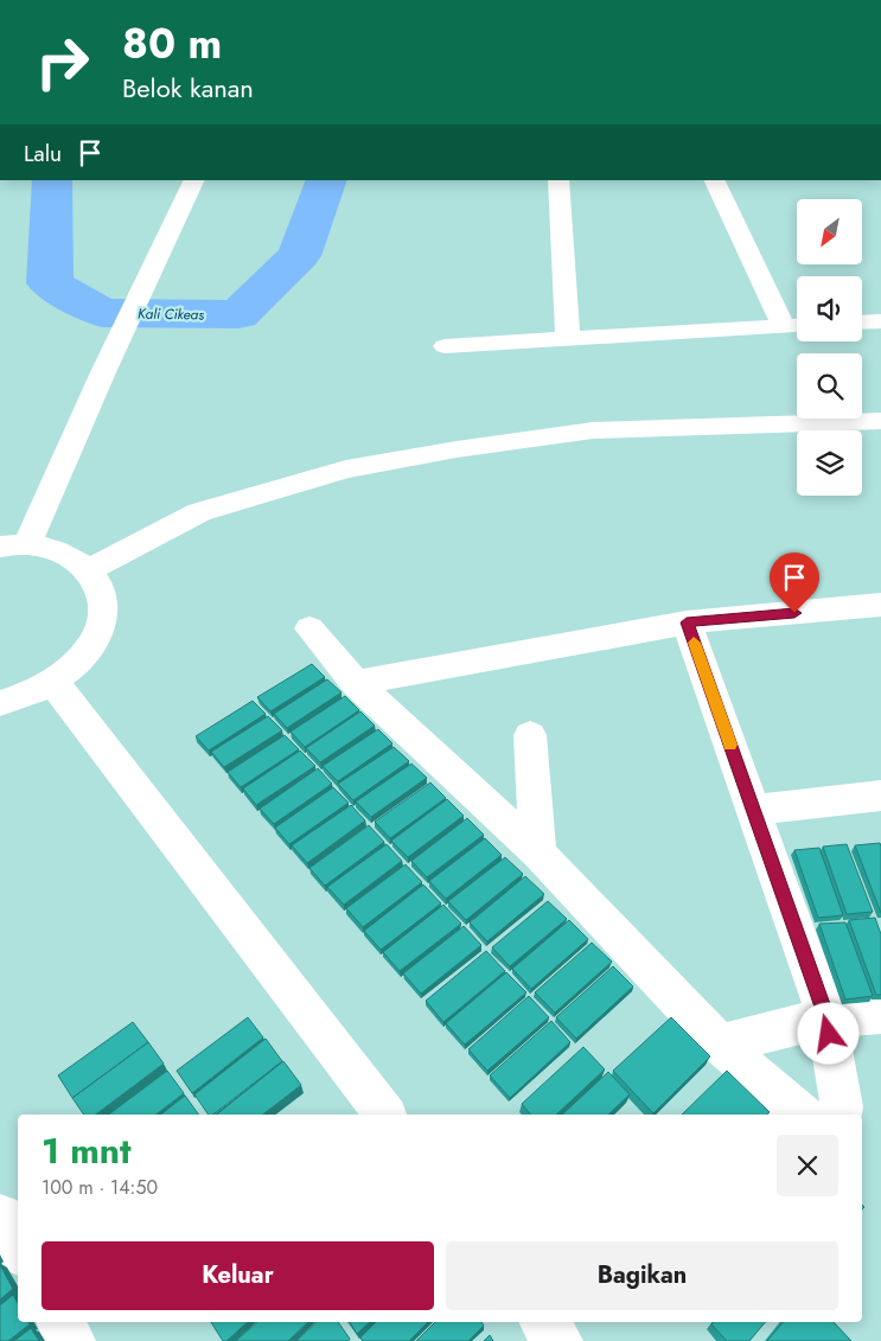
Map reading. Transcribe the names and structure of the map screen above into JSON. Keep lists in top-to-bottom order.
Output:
{
  "water": ["Kali Cikeas"],
  "north": "bottom left",
  "page": {
    "turn": ["80 m", "Belok kanan"],
    "then": "Lalu",
    "heading": ["1 mnt", "100 m · 14:50"],
    "buttons": ["Keluar", "Bagikan"]
  }
}
